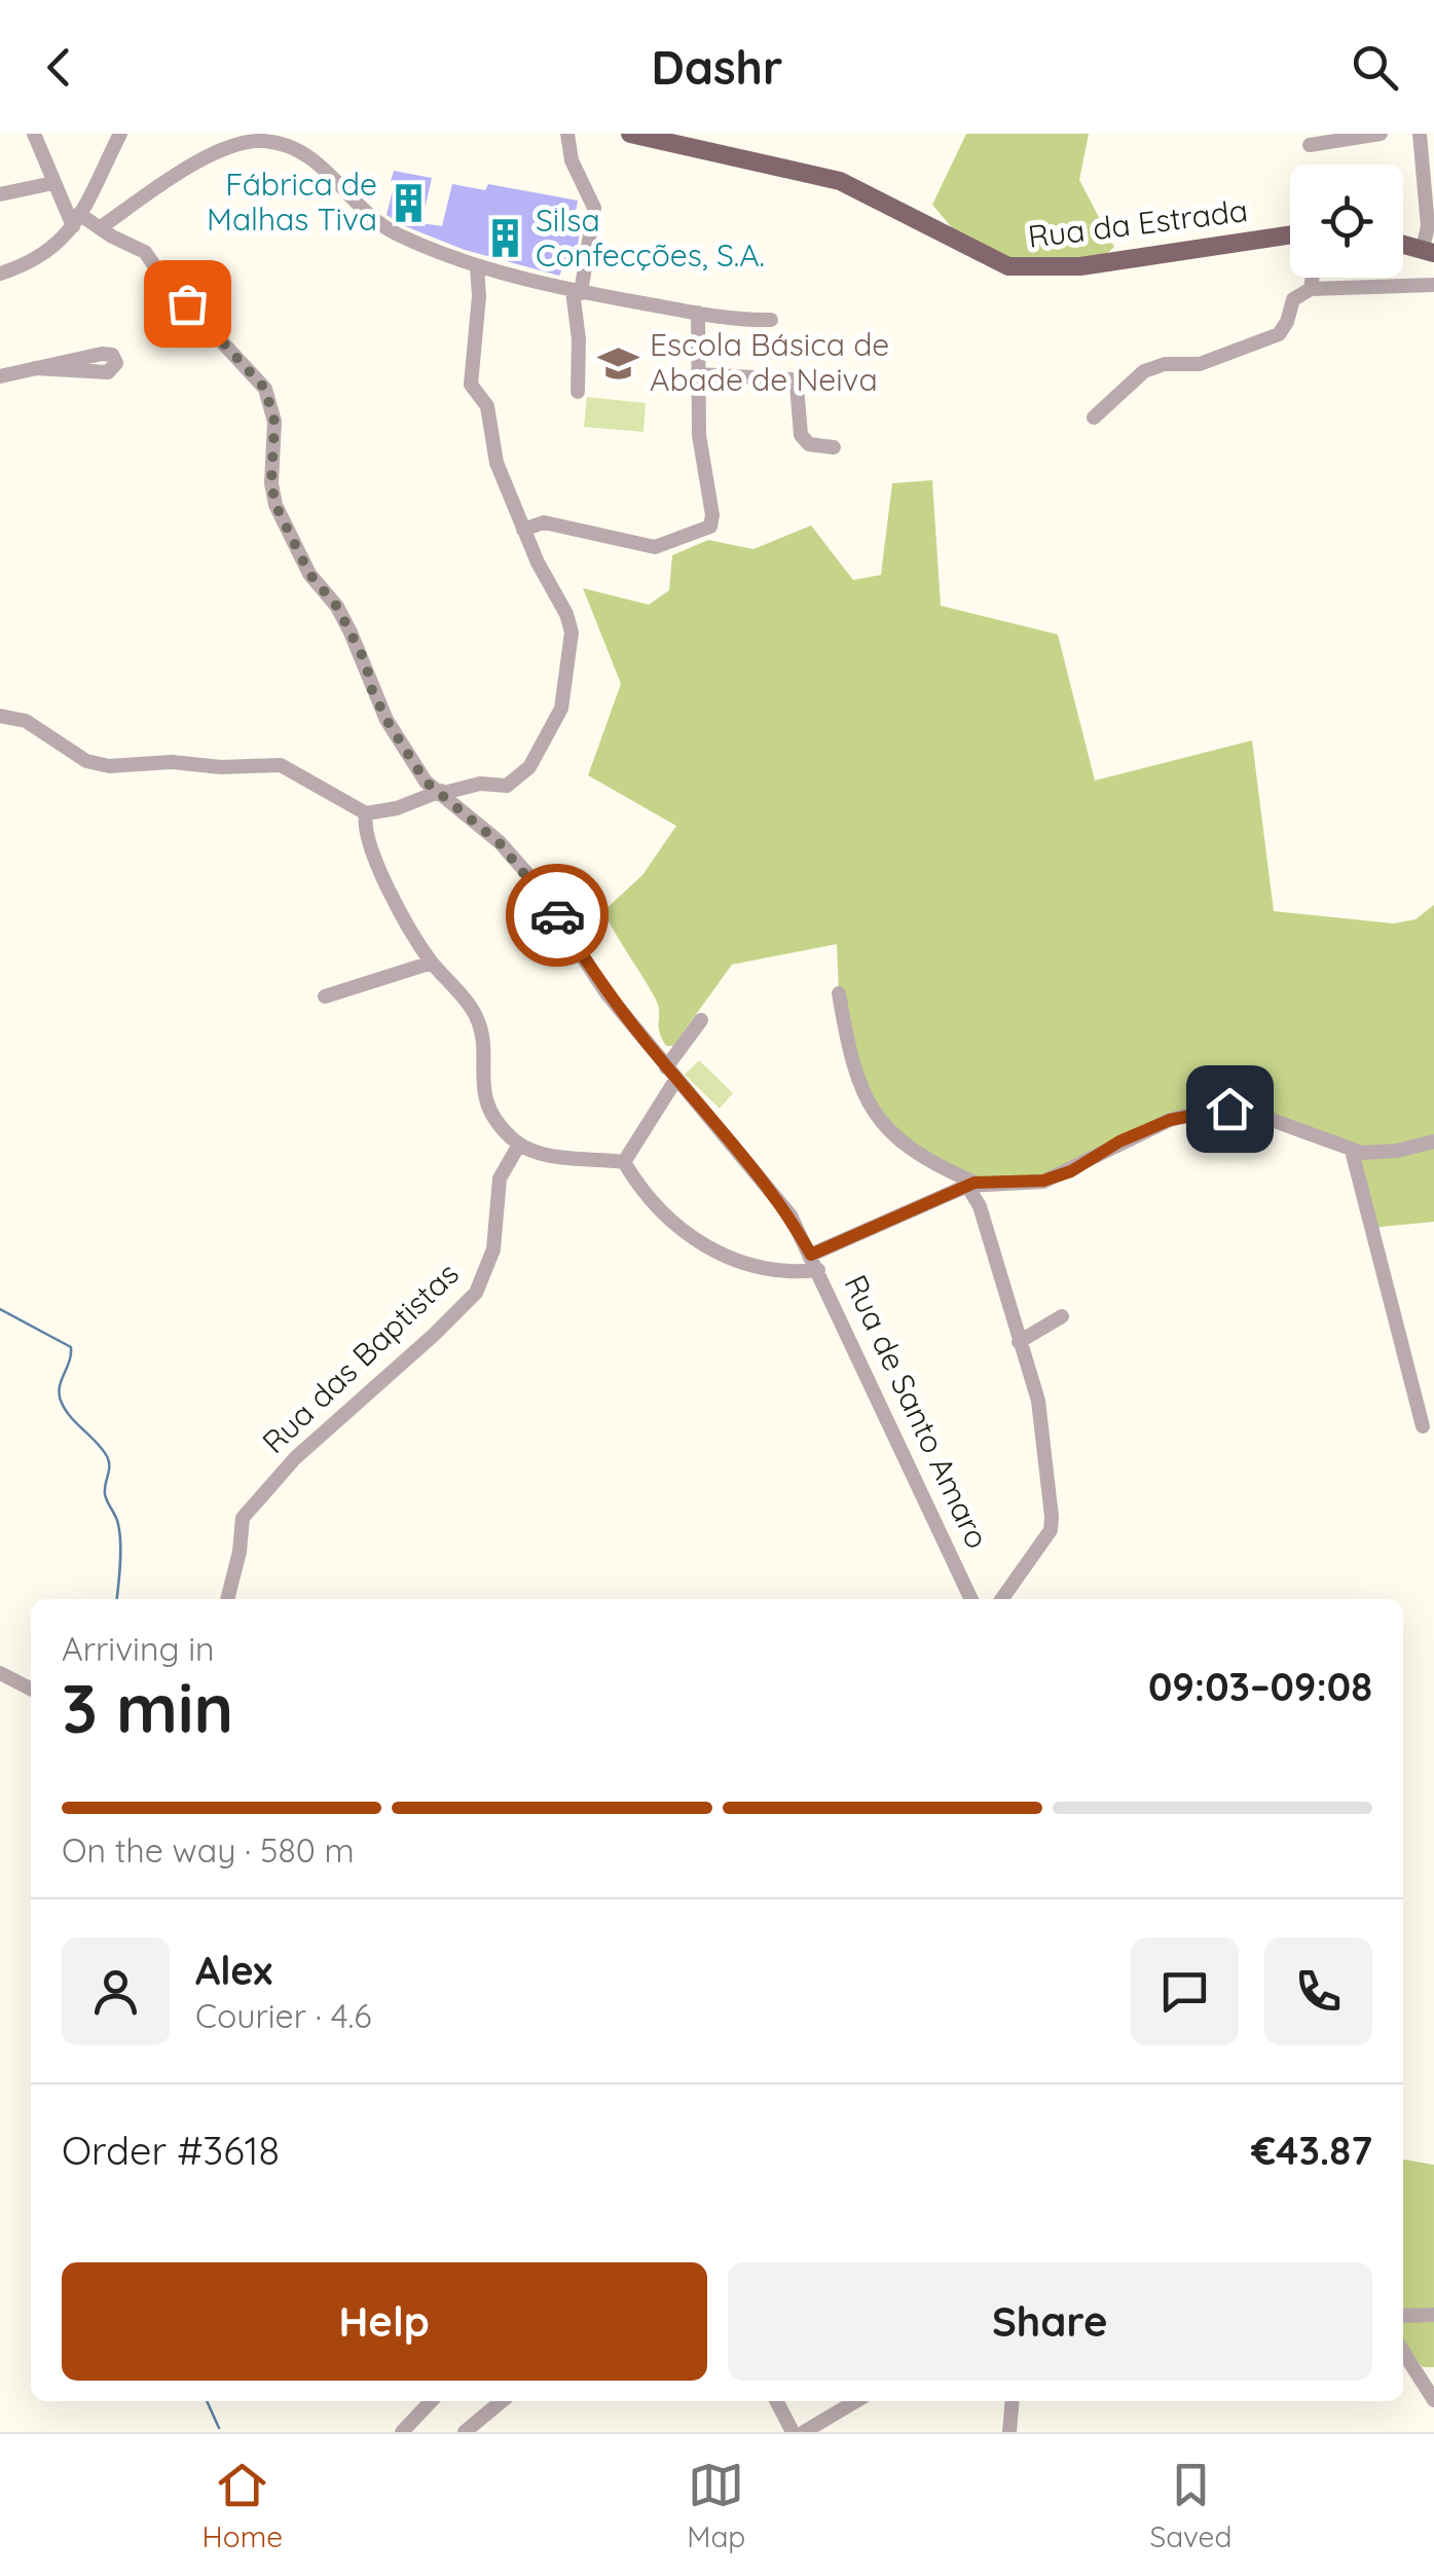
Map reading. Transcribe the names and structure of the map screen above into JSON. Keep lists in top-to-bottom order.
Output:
{
  "streets": {
    "main road": ["Rua da Estrada"],
    "street": ["Rua das Baptistas", "Rua de Santo Amaro"]
  },
  "places": {
    "building": ["Fábrica de Malhas Tiva", "Silsa Confecções, S.A."],
    "school or university": ["Escola Básica de Abade de Neiva"]
  },
  "page": {
    "header": "Dashr",
    "heading": ["3 min", "Arriving in", "09:03–09:08"],
    "panel": [
      "Alex",
      "Courier · 4.6",
      "Order #3618",
      "€43.87"
    ],
    "bar": "On the way · 580 m",
    "buttons": ["Help", "Share"],
    "tabs": ["Home", "Map", "Saved"]
  }
}
